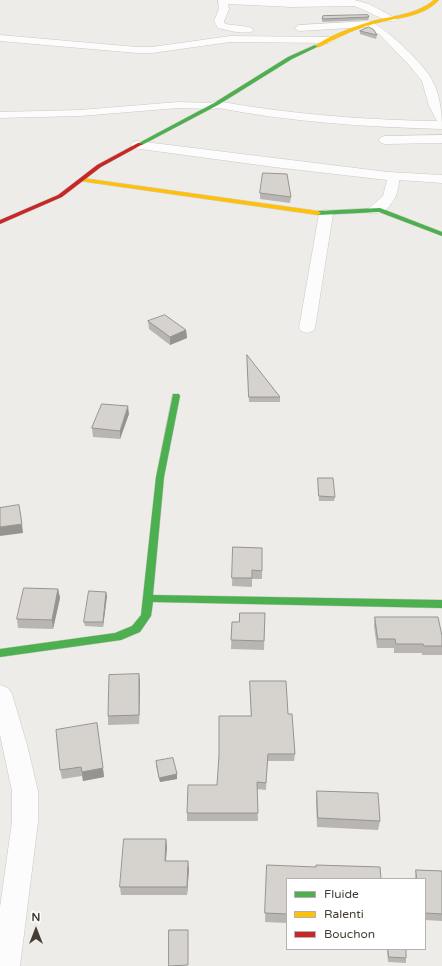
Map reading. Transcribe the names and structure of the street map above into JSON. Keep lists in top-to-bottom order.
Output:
{
  "legend": ["Fluide", "Ralenti", "Bouchon"],
  "north": "top"
}
